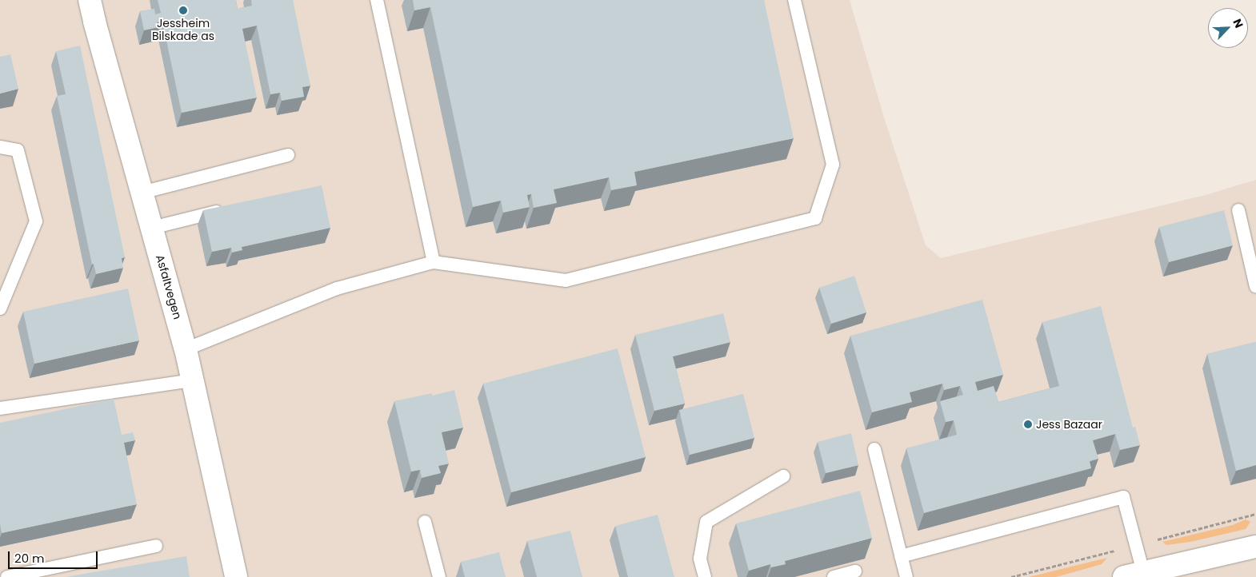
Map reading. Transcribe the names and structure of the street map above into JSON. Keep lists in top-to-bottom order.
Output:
{
  "streets": {
    "street": ["Asfaltvegen"]
  },
  "places": ["Jessheim Bilskade as", "Jess Bazaar"],
  "scale_bar": "20 m",
  "north": "top right"
}
